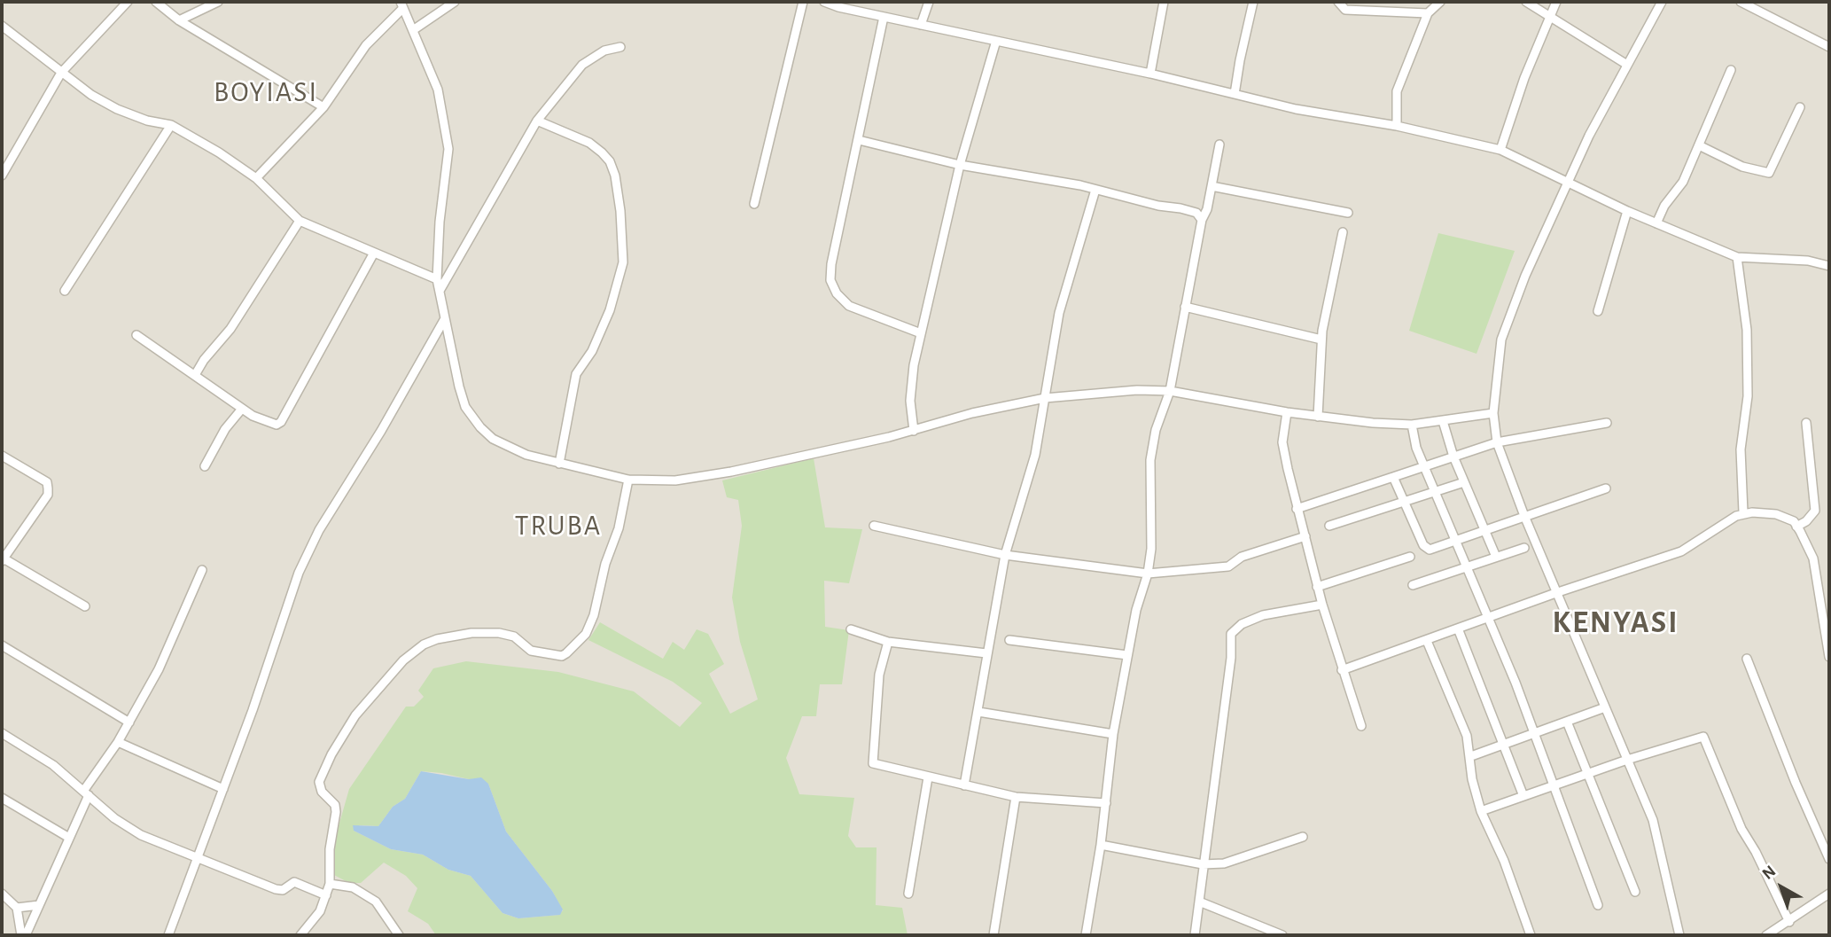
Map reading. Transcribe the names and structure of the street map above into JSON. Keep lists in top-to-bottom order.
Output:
{
  "districts": ["BOYIASI", "TRUBA", "KENYASI"],
  "north": "top left"
}
